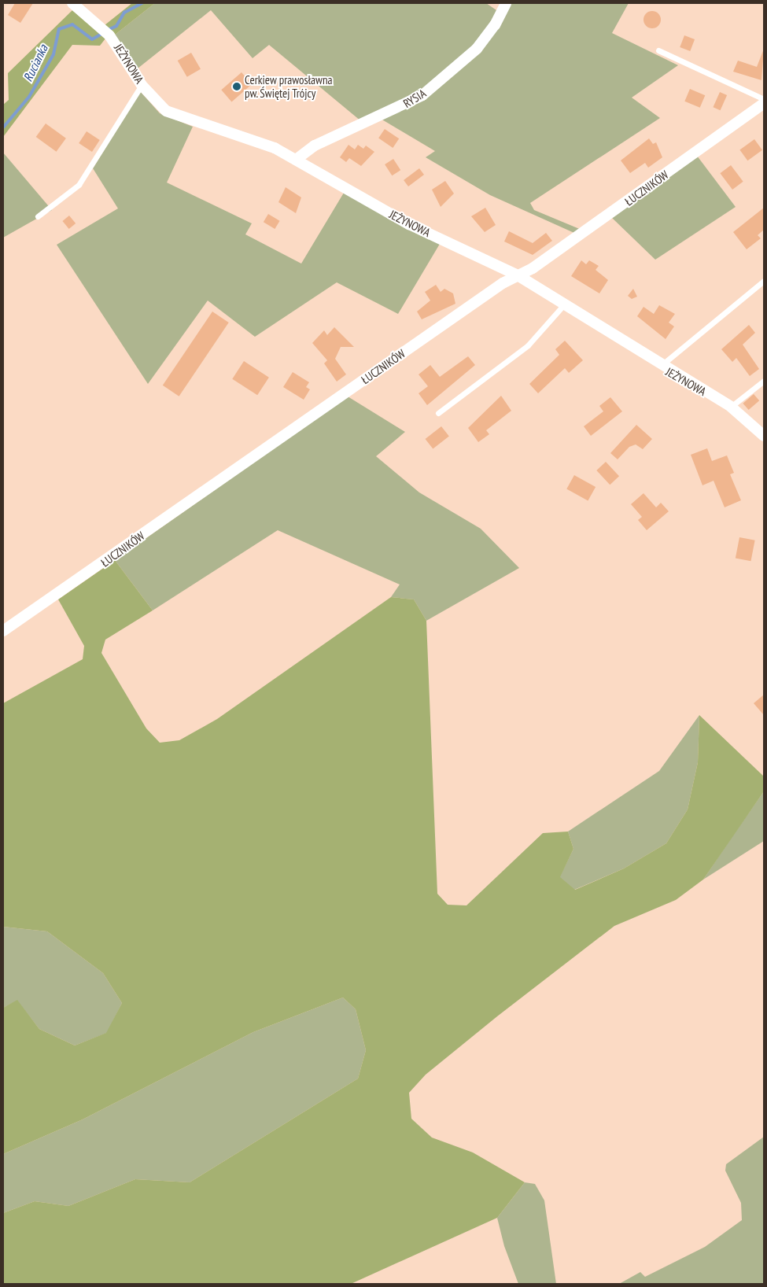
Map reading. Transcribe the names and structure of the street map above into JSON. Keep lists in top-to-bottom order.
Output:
{
  "streets": {
    "street": ["JEŻYNOWA", "RYSIA", "ŁUCZNIKÓW"]
  },
  "crossings": [
    ["JEŻYNOWA", "RYSIA"],
    ["JEŻYNOWA", "ŁUCZNIKÓW"]
  ],
  "water": ["Rucianka"],
  "places": ["Cerkiew prawosławna pw. Świętej Trójcy"]
}
